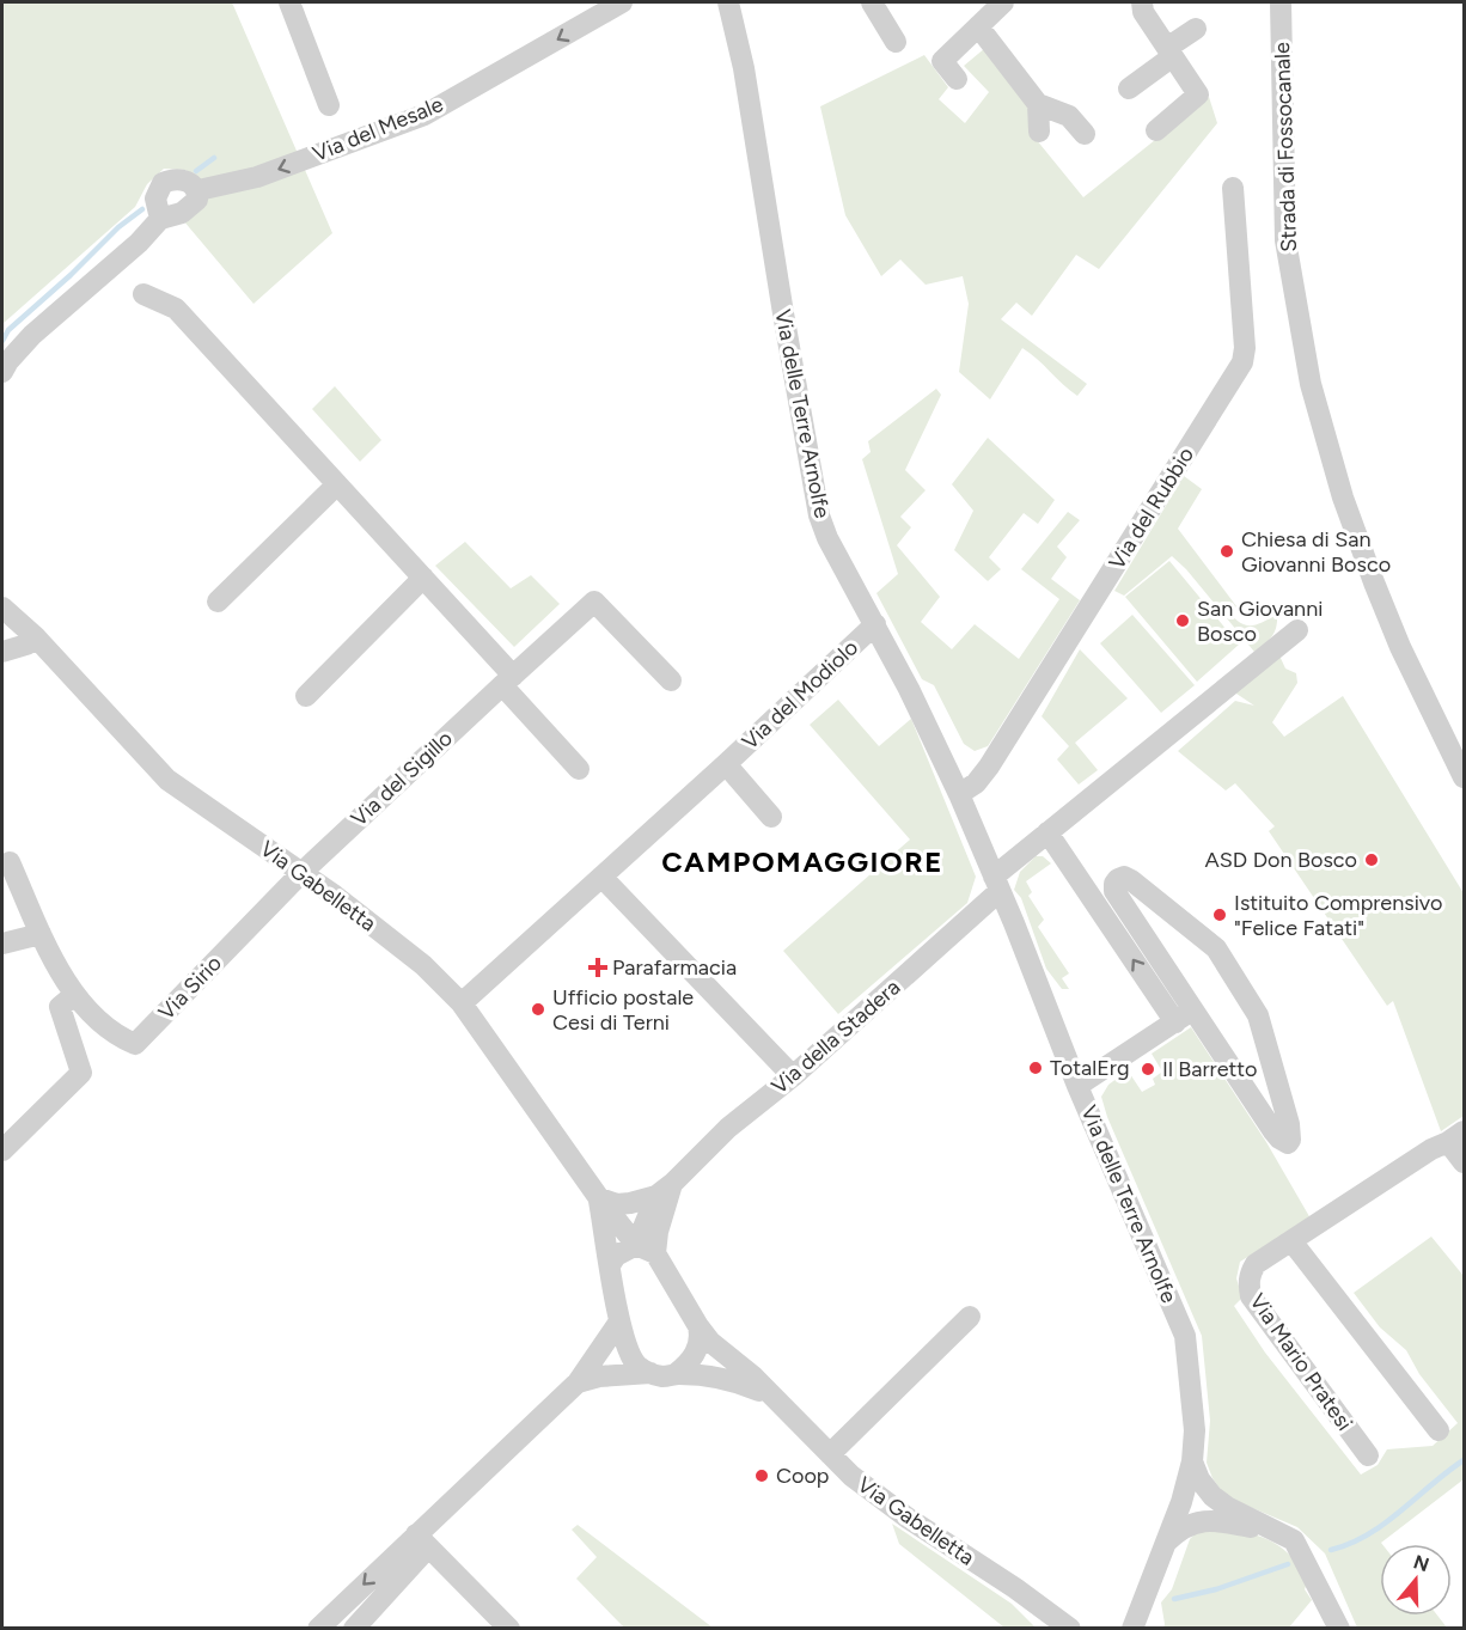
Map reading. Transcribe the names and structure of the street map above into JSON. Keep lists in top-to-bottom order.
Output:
{
  "streets": {
    "street": [
      "Via del Mesale",
      "Strada di Fossocanale",
      "Via delle Terre Arnolfe",
      "Via del Rubbio",
      "Via del Modiolo",
      "Via del Sigillo",
      "Via Gabelletta",
      "Via Sirio",
      "Via della Stadera",
      "Via Mario Pratesi"
    ]
  },
  "crossings": [
    ["Via delle Terre Arnolfe", "Via del Rubbio"],
    ["Via delle Terre Arnolfe", "Via del Modiolo"],
    ["Via delle Terre Arnolfe", "Via della Stadera"],
    ["Via del Modiolo", "Via Gabelletta"],
    ["Via del Sigillo", "Via Gabelletta"],
    ["Via del Sigillo", "Via Sirio"],
    ["Via Gabelletta", "Via Sirio"],
    ["Via Gabelletta", "Via della Stadera"]
  ],
  "one_way": ["Via del Mesale"],
  "districts": ["CAMPOMAGGIORE"],
  "places": {
    "other": [
      "Chiesa di San Giovanni Bosco",
      "San Giovanni Bosco",
      "ASD Don Bosco",
      "Istituito Comprensivo \"Felice Fatati\"",
      "Ufficio postale Cesi di Terni",
      "TotalErg",
      "Il Barretto",
      "Coop"
    ],
    "health": ["Parafarmacia"]
  },
  "north": "top"
}
